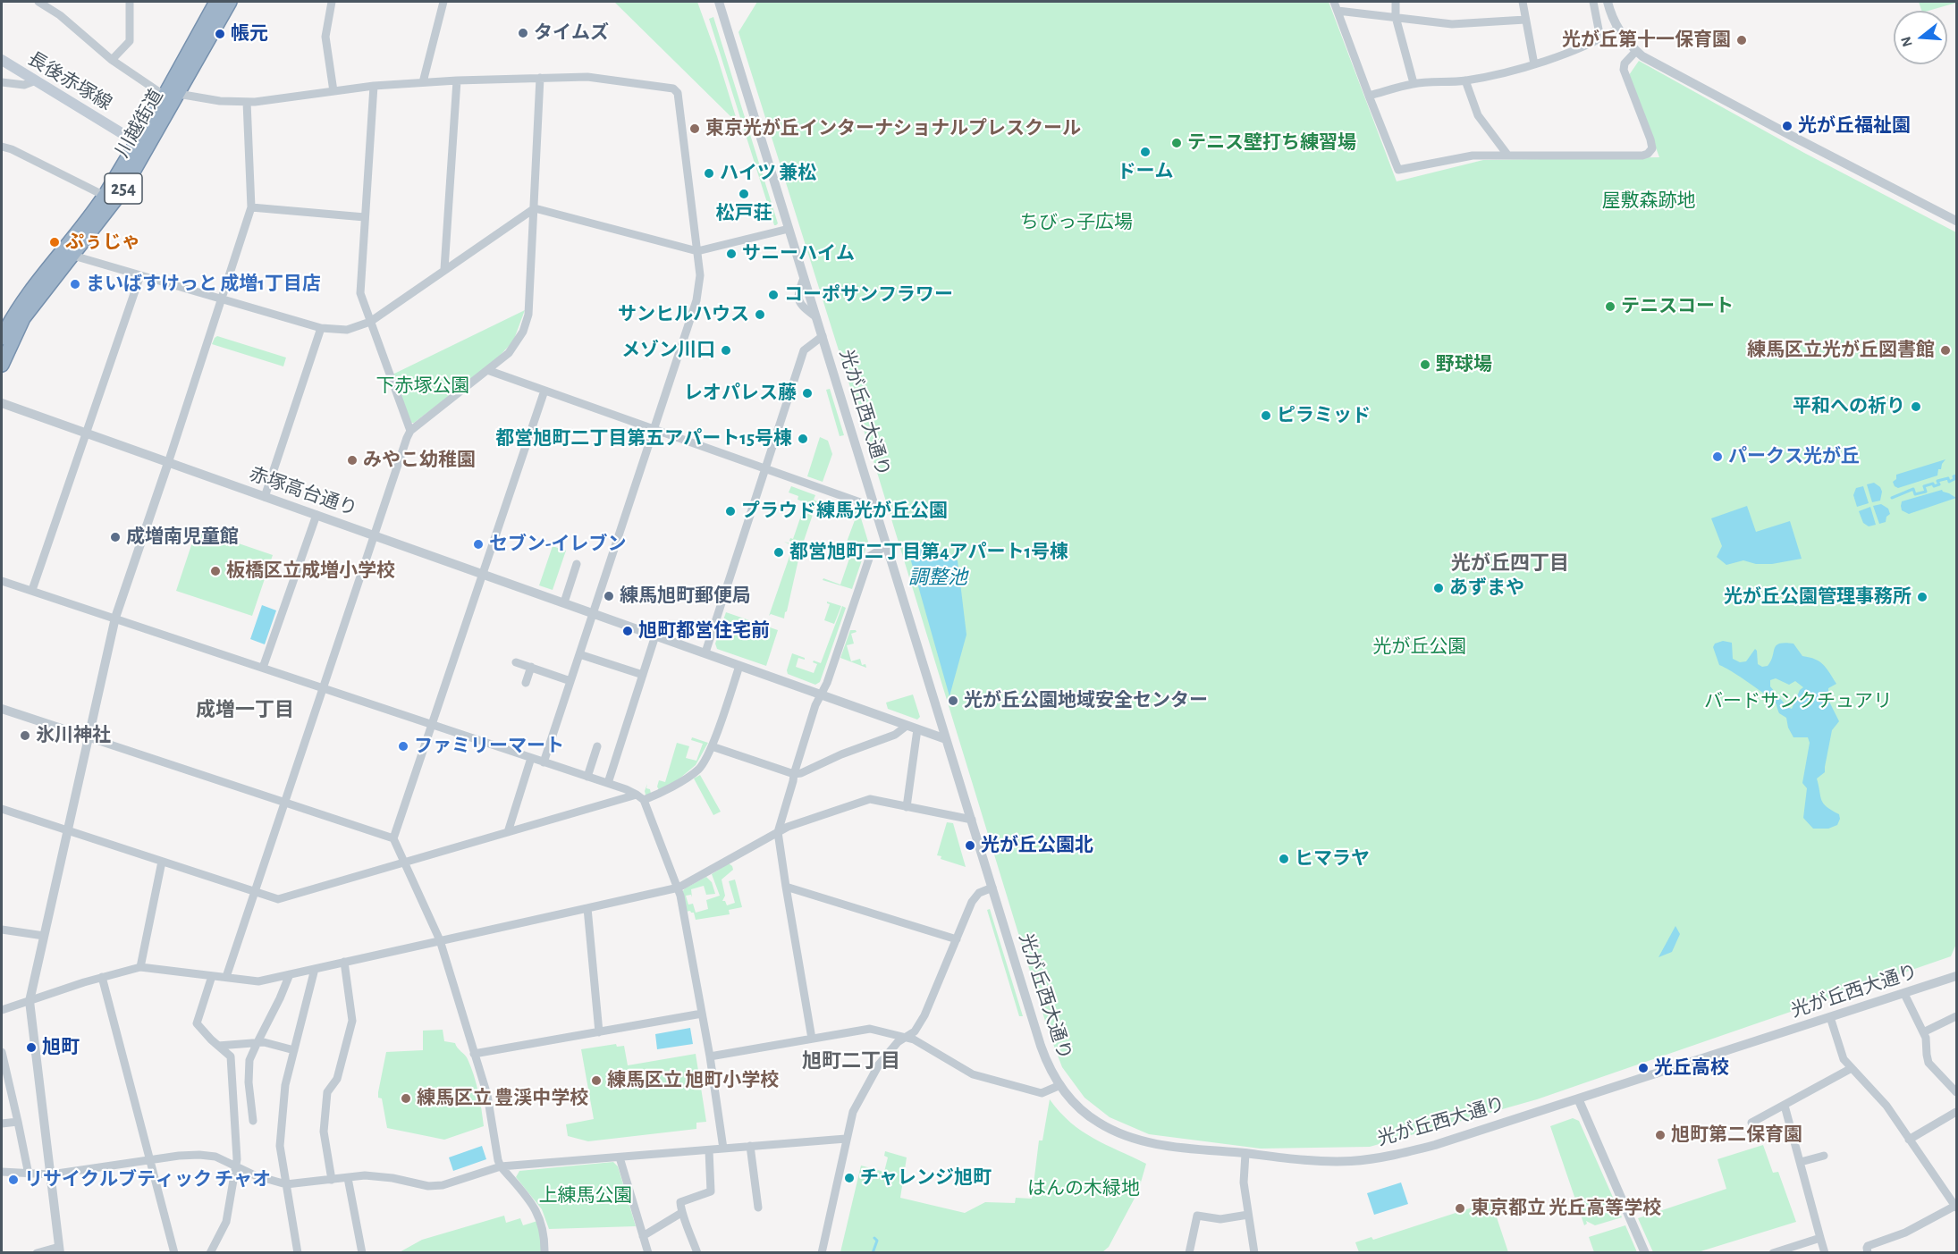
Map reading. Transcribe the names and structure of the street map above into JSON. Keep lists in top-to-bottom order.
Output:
{
  "streets": {
    "highway": ["川越街道", "254"],
    "main road": ["長後赤塚線"],
    "street": ["光が丘西大通り", "赤塚高台通り"]
  },
  "crossings": [
    ["長後赤塚線", "川越街道"],
    ["光が丘西大通り", "赤塚高台通り"]
  ],
  "districts": ["光が丘四丁目", "成増一丁目", "旭町二丁目"],
  "water": ["調整池"],
  "parks": [
    "屋敷森跡地",
    "ちびっ子広場",
    "下赤塚公園",
    "光が丘公園",
    "バードサンクチュアリ",
    "はんの木緑地",
    "上練馬公園"
  ],
  "places": [
    "タイムズ",
    "帳元",
    "光が丘第十一保育園",
    "光が丘福祉園",
    "東京光が丘インターナショナルプレスクール",
    "テニス壁打ち練習場",
    "ドーム",
    "ハイツ 兼松",
    "松戸荘",
    "ぷぅじゃ",
    "サニーハイム",
    "まいばすけっと 成増1丁目店",
    "コーポサンフラワー",
    "テニスコート",
    "サンヒルハウス",
    "メゾン川口",
    "練馬区立光が丘図書館",
    "野球場",
    "レオパレス藤",
    "平和への祈り",
    "ピラミッド",
    "都営旭町二丁目第五アパート15号棟",
    "パークス光が丘",
    "みやこ幼稚園",
    "プラウド練馬光が丘公園",
    "成増南児童館",
    "セブン-イレブン",
    "都営旭町二丁目第4アパート1号棟",
    "板橋区立成増小学校",
    "あずまや",
    "練馬旭町郵便局",
    "光が丘公園管理事務所",
    "旭町都営住宅前",
    "光が丘公園地域安全センター",
    "氷川神社",
    "ファミリーマート",
    "光が丘公園北",
    "ヒマラヤ",
    "旭町",
    "光丘高校",
    "練馬区立 旭町小学校",
    "練馬区立 豊渓中学校",
    "旭町第二保育園",
    "チャレンジ旭町",
    "リサイクルブティック チャオ",
    "東京都立 光丘高等学校"
  ],
  "north": "left"
}
